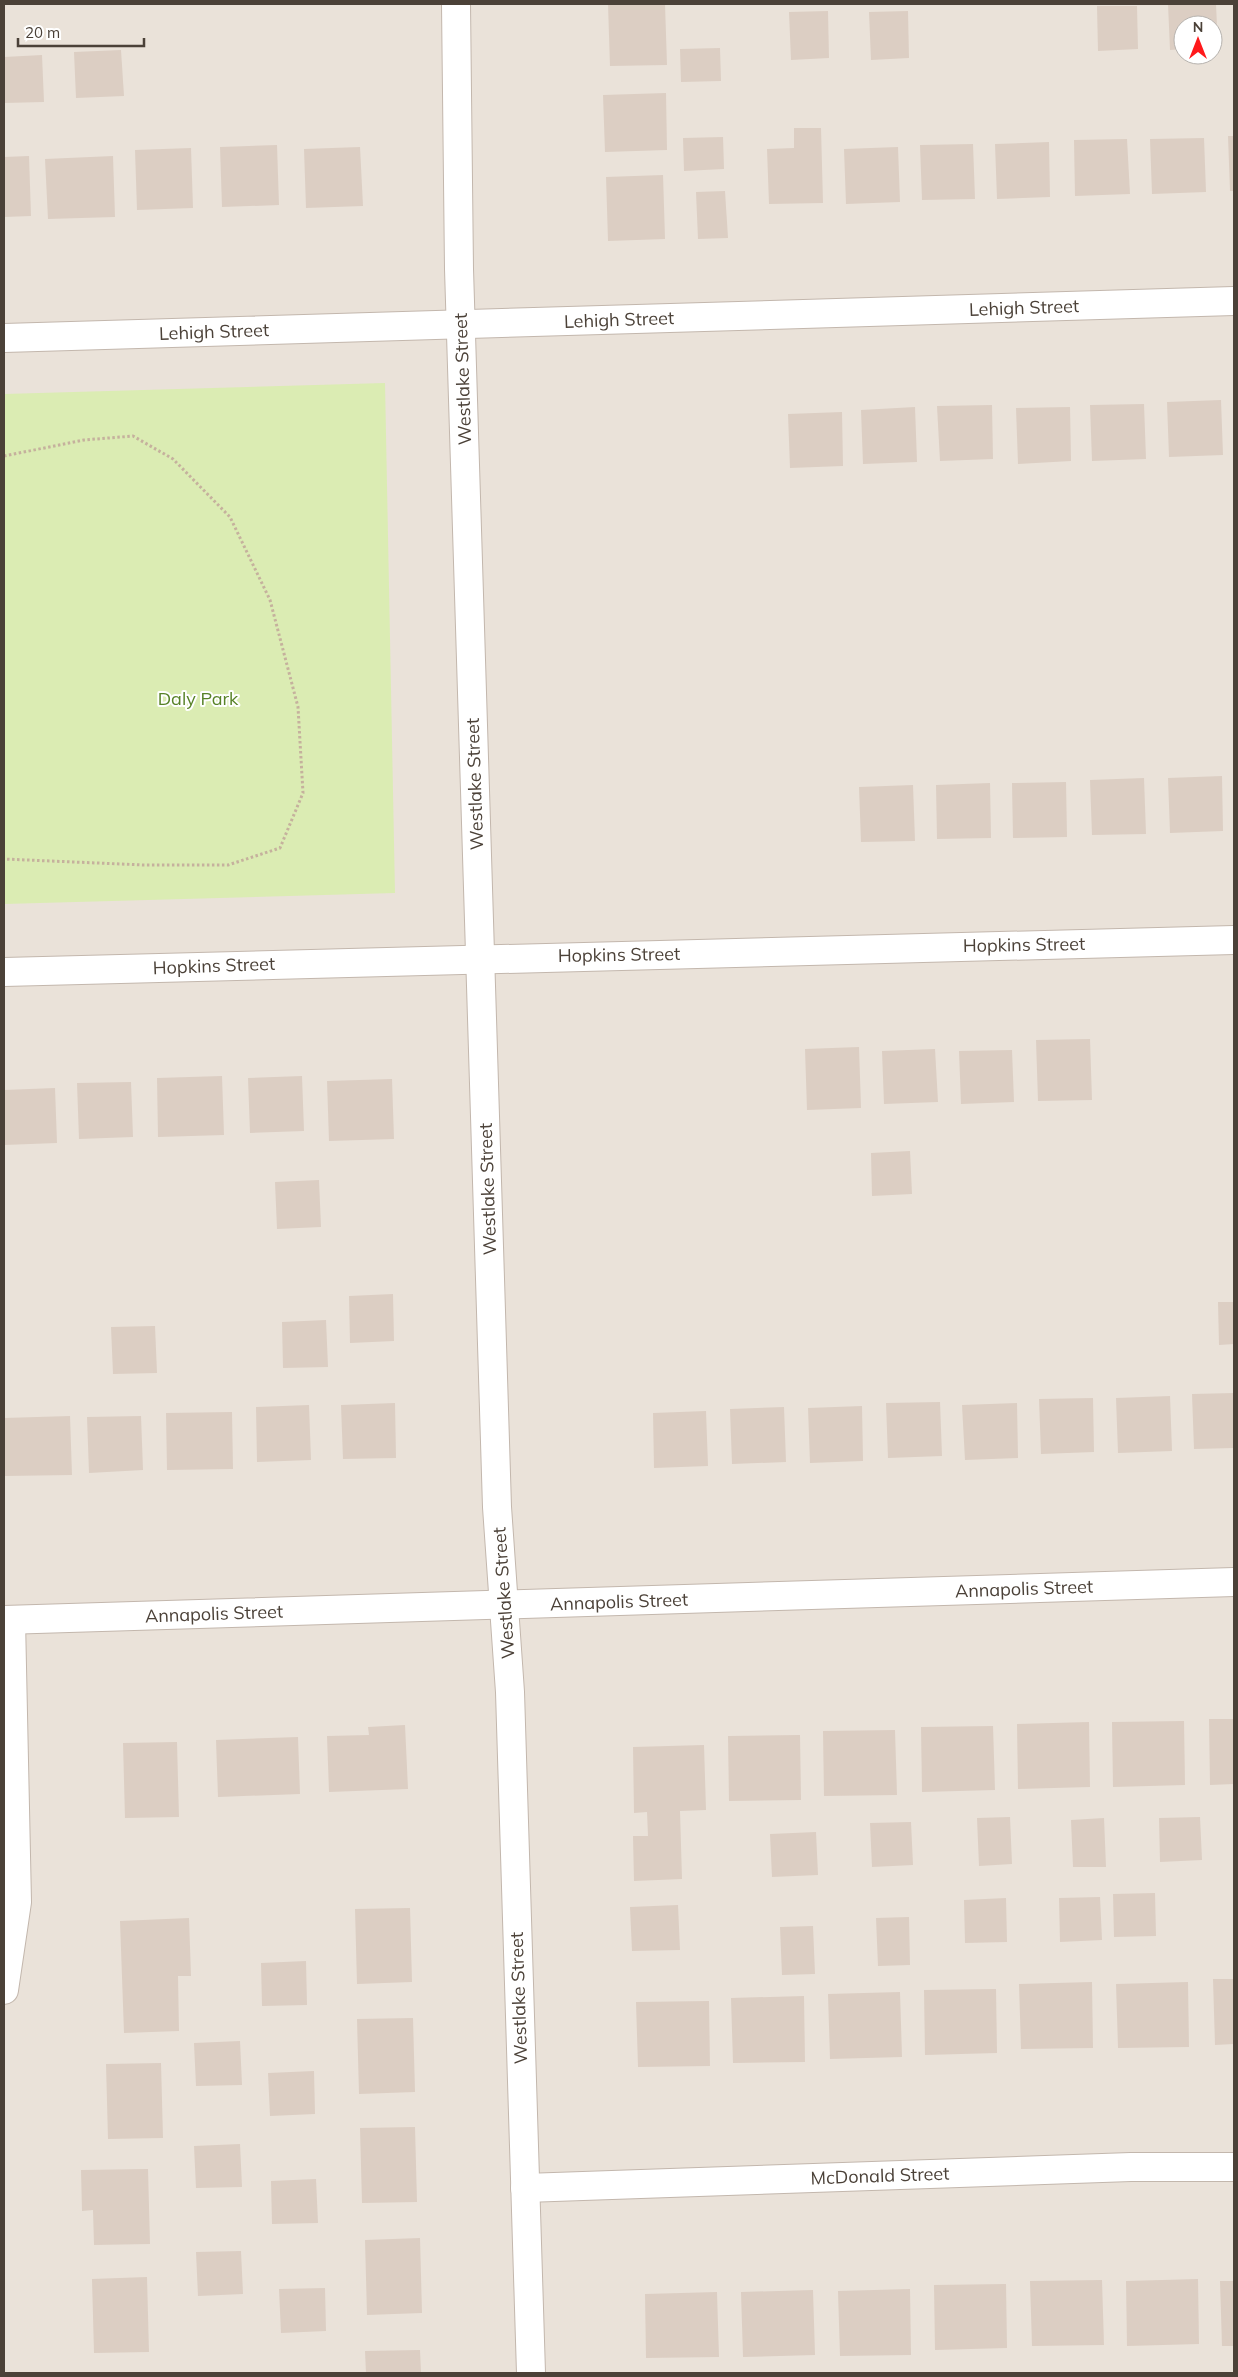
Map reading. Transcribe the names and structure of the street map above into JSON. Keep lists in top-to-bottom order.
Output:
{
  "streets": {
    "street": [
      "Lehigh Street",
      "Westlake Street",
      "Hopkins Street",
      "Annapolis Street",
      "McDonald Street"
    ]
  },
  "crossings": [
    ["Lehigh Street", "Westlake Street"],
    ["Westlake Street", "Hopkins Street"],
    ["Westlake Street", "Annapolis Street"],
    ["Westlake Street", "McDonald Street"]
  ],
  "parks": ["Daly Park"],
  "scale_bar": "20 m",
  "north": "top"
}
